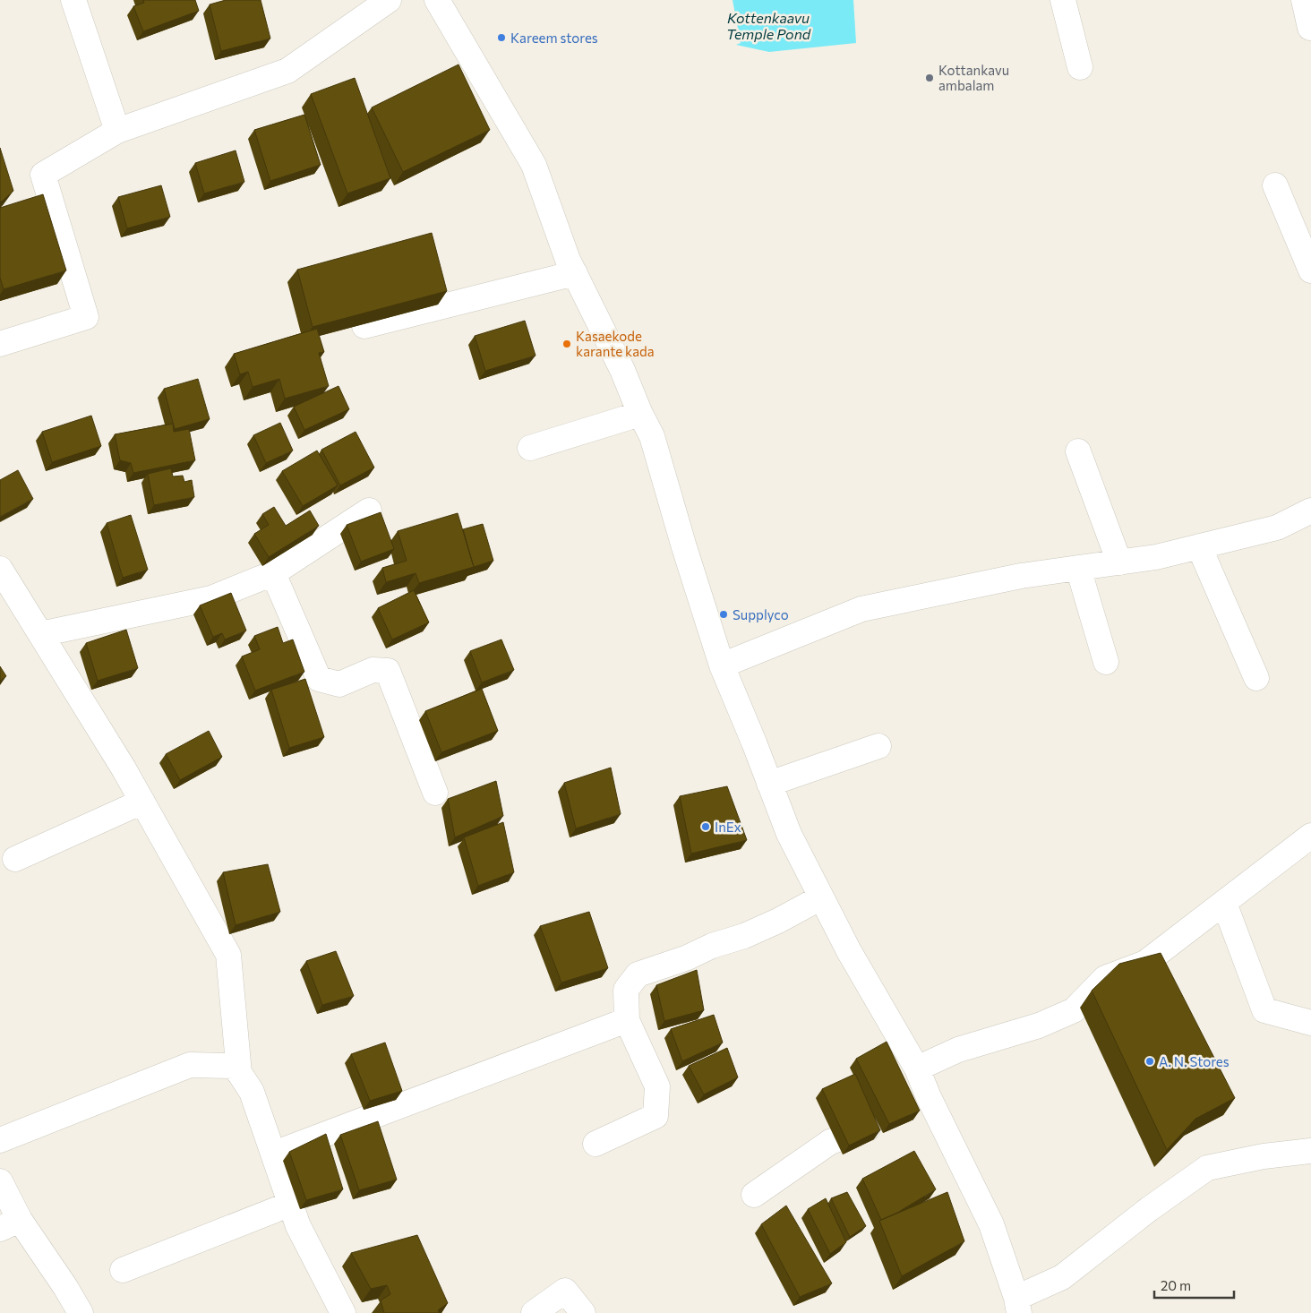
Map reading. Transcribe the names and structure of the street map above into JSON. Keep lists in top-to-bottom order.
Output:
{
  "water": ["Kottenkaavu Temple Pond"],
  "places": [
    "Kareem stores",
    "Kottankavu ambalam",
    "Kasaekode karante kada",
    "Supplyco",
    "InEx",
    "A. N. Stores"
  ],
  "scale_bar": "20 m"
}
